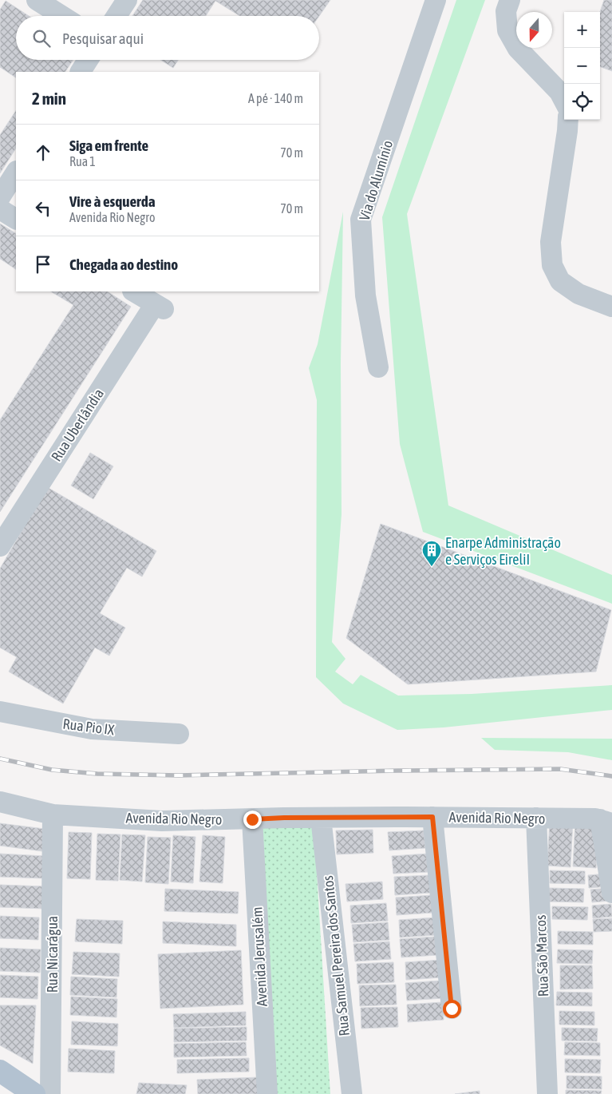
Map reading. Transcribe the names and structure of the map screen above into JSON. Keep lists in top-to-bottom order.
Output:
{
  "streets": {
    "street": [
      "Via do Alumínio",
      "Rua Uberlândia",
      "Rua Pio IX",
      "Avenida Rio Negro",
      "Rua Nicarágua",
      "Rua Samuel Pereira dos Santos",
      "Rua São Marcos",
      "Avenida Jerusalém"
    ]
  },
  "crossings": [
    ["Avenida Rio Negro", "Rua Nicarágua"],
    ["Avenida Rio Negro", "Rua Samuel Pereira dos Santos"],
    ["Avenida Rio Negro", "Rua São Marcos"],
    ["Avenida Rio Negro", "Avenida Jerusalém"]
  ],
  "places": {
    "building": ["Enarpe Administração e Serviços EireliI"]
  },
  "north": "bottom",
  "page": {
    "map_buttons": ["+", "−"],
    "search": "Pesquisar aqui",
    "heading": ["2 min", "A pé · 140 m"],
    "list": [
      ["Siga em frente", "Rua 1", "70 m"],
      ["Vire à esquerda", "Avenida Rio Negro", "70 m"],
      "Chegada ao destino"
    ]
  }
}
